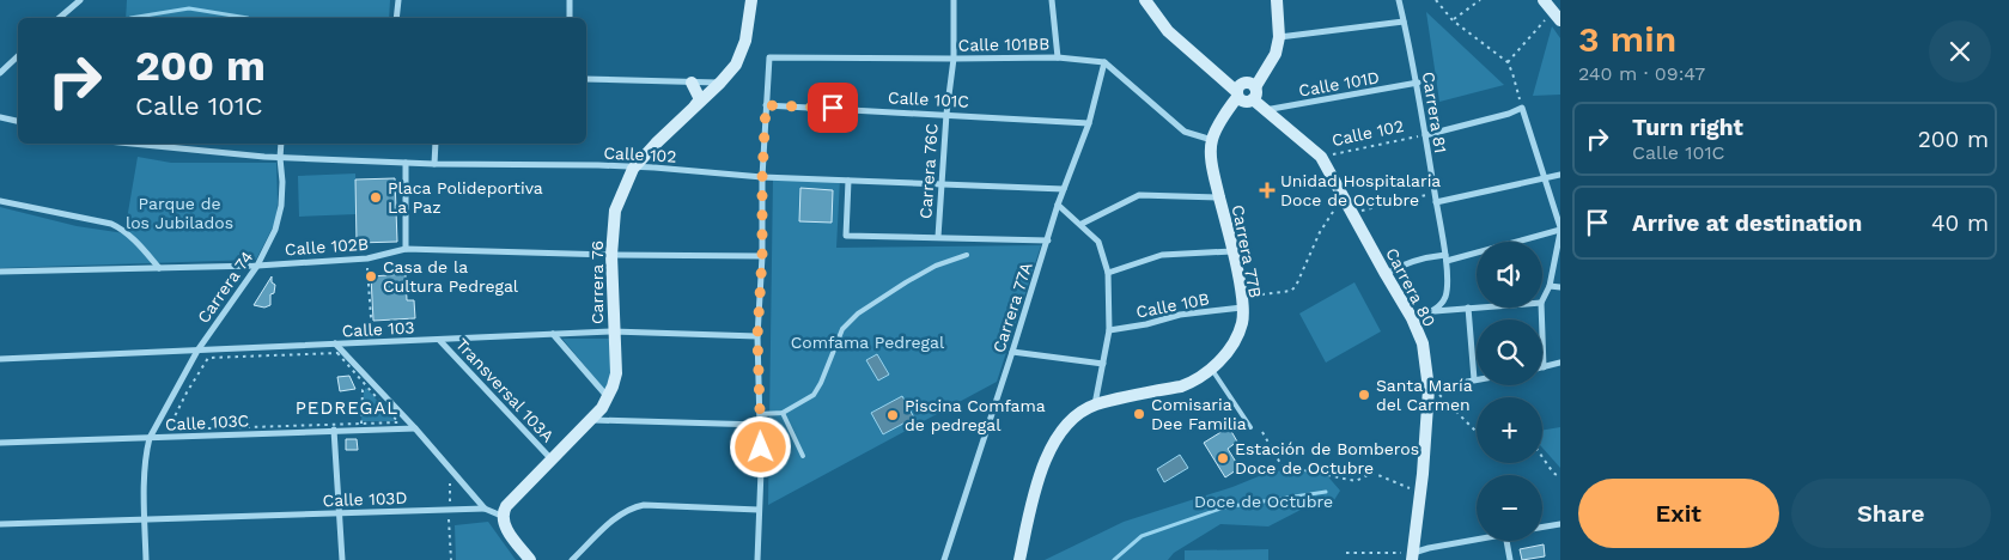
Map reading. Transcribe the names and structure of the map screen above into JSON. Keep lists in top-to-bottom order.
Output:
{
  "streets": {
    "street": [
      "Calle 101BB",
      "Calle 101D",
      "Calle 101C",
      "Carrera 81",
      "Calle 102",
      "Carrera 76C",
      "Calle 102B",
      "Carrera 77B",
      "Carrera 76",
      "Carrera 74",
      "Carrera 80",
      "Calle 10B",
      "Carrera 77A",
      "Calle 103",
      "Transversal 103A",
      "Calle 103C",
      "Calle 103D"
    ]
  },
  "crossings": [
    ["Calle 101BB", "Calle 101C"],
    ["Calle 101BB", "Carrera 76C"],
    ["Calle 101BB", "Carrera 77A"],
    ["Calle 101D", "Carrera 81"],
    ["Calle 101D", "Carrera 77B"],
    ["Calle 101D", "Carrera 80"],
    ["Calle 101C", "Carrera 76C"],
    ["Calle 101C", "Carrera 77A"],
    ["Carrera 81", "Calle 102"],
    ["Calle 102", "Carrera 76C"],
    ["Calle 102", "Carrera 76"],
    ["Calle 102", "Carrera 74"],
    ["Calle 102", "Carrera 80"],
    ["Calle 102", "Carrera 77A"],
    ["Calle 102B", "Carrera 76"],
    ["Calle 102B", "Carrera 74"],
    ["Carrera 77B", "Carrera 80"],
    ["Carrera 77B", "Calle 10B"],
    ["Carrera 76", "Calle 103"],
    ["Carrera 76", "Transversal 103A"],
    ["Carrera 74", "Calle 103"],
    ["Carrera 74", "Calle 103C"],
    ["Calle 103", "Transversal 103A"]
  ],
  "districts": ["PEDREGAL"],
  "parks": ["Parque de los Jubilados", "Comfama Pedregal", "Doce de Octubre"],
  "places": {
    "health": ["Unidad Hospitalaria Doce de Octubre"],
    "other": [
      "Placa Polideportiva La Paz",
      "Casa de la Cultura Pedregal",
      "Santa María del Carmen",
      "Comisaria Dee Familia",
      "Piscina Comfama de pedregal",
      "Estación de Bomberos Doce de Octubre"
    ]
  },
  "page": {
    "heading": ["3 min", "240 m · 09:47"],
    "turn": ["200 m", "Calle 101C"],
    "list": [
      {
        "name": "Turn right",
        "note": "Calle 101C",
        "value": "200 m"
      },
      {
        "name": "Arrive at destination",
        "value": "40 m"
      }
    ],
    "map_buttons": ["+", "−"],
    "buttons": ["Exit", "Share"]
  }
}
